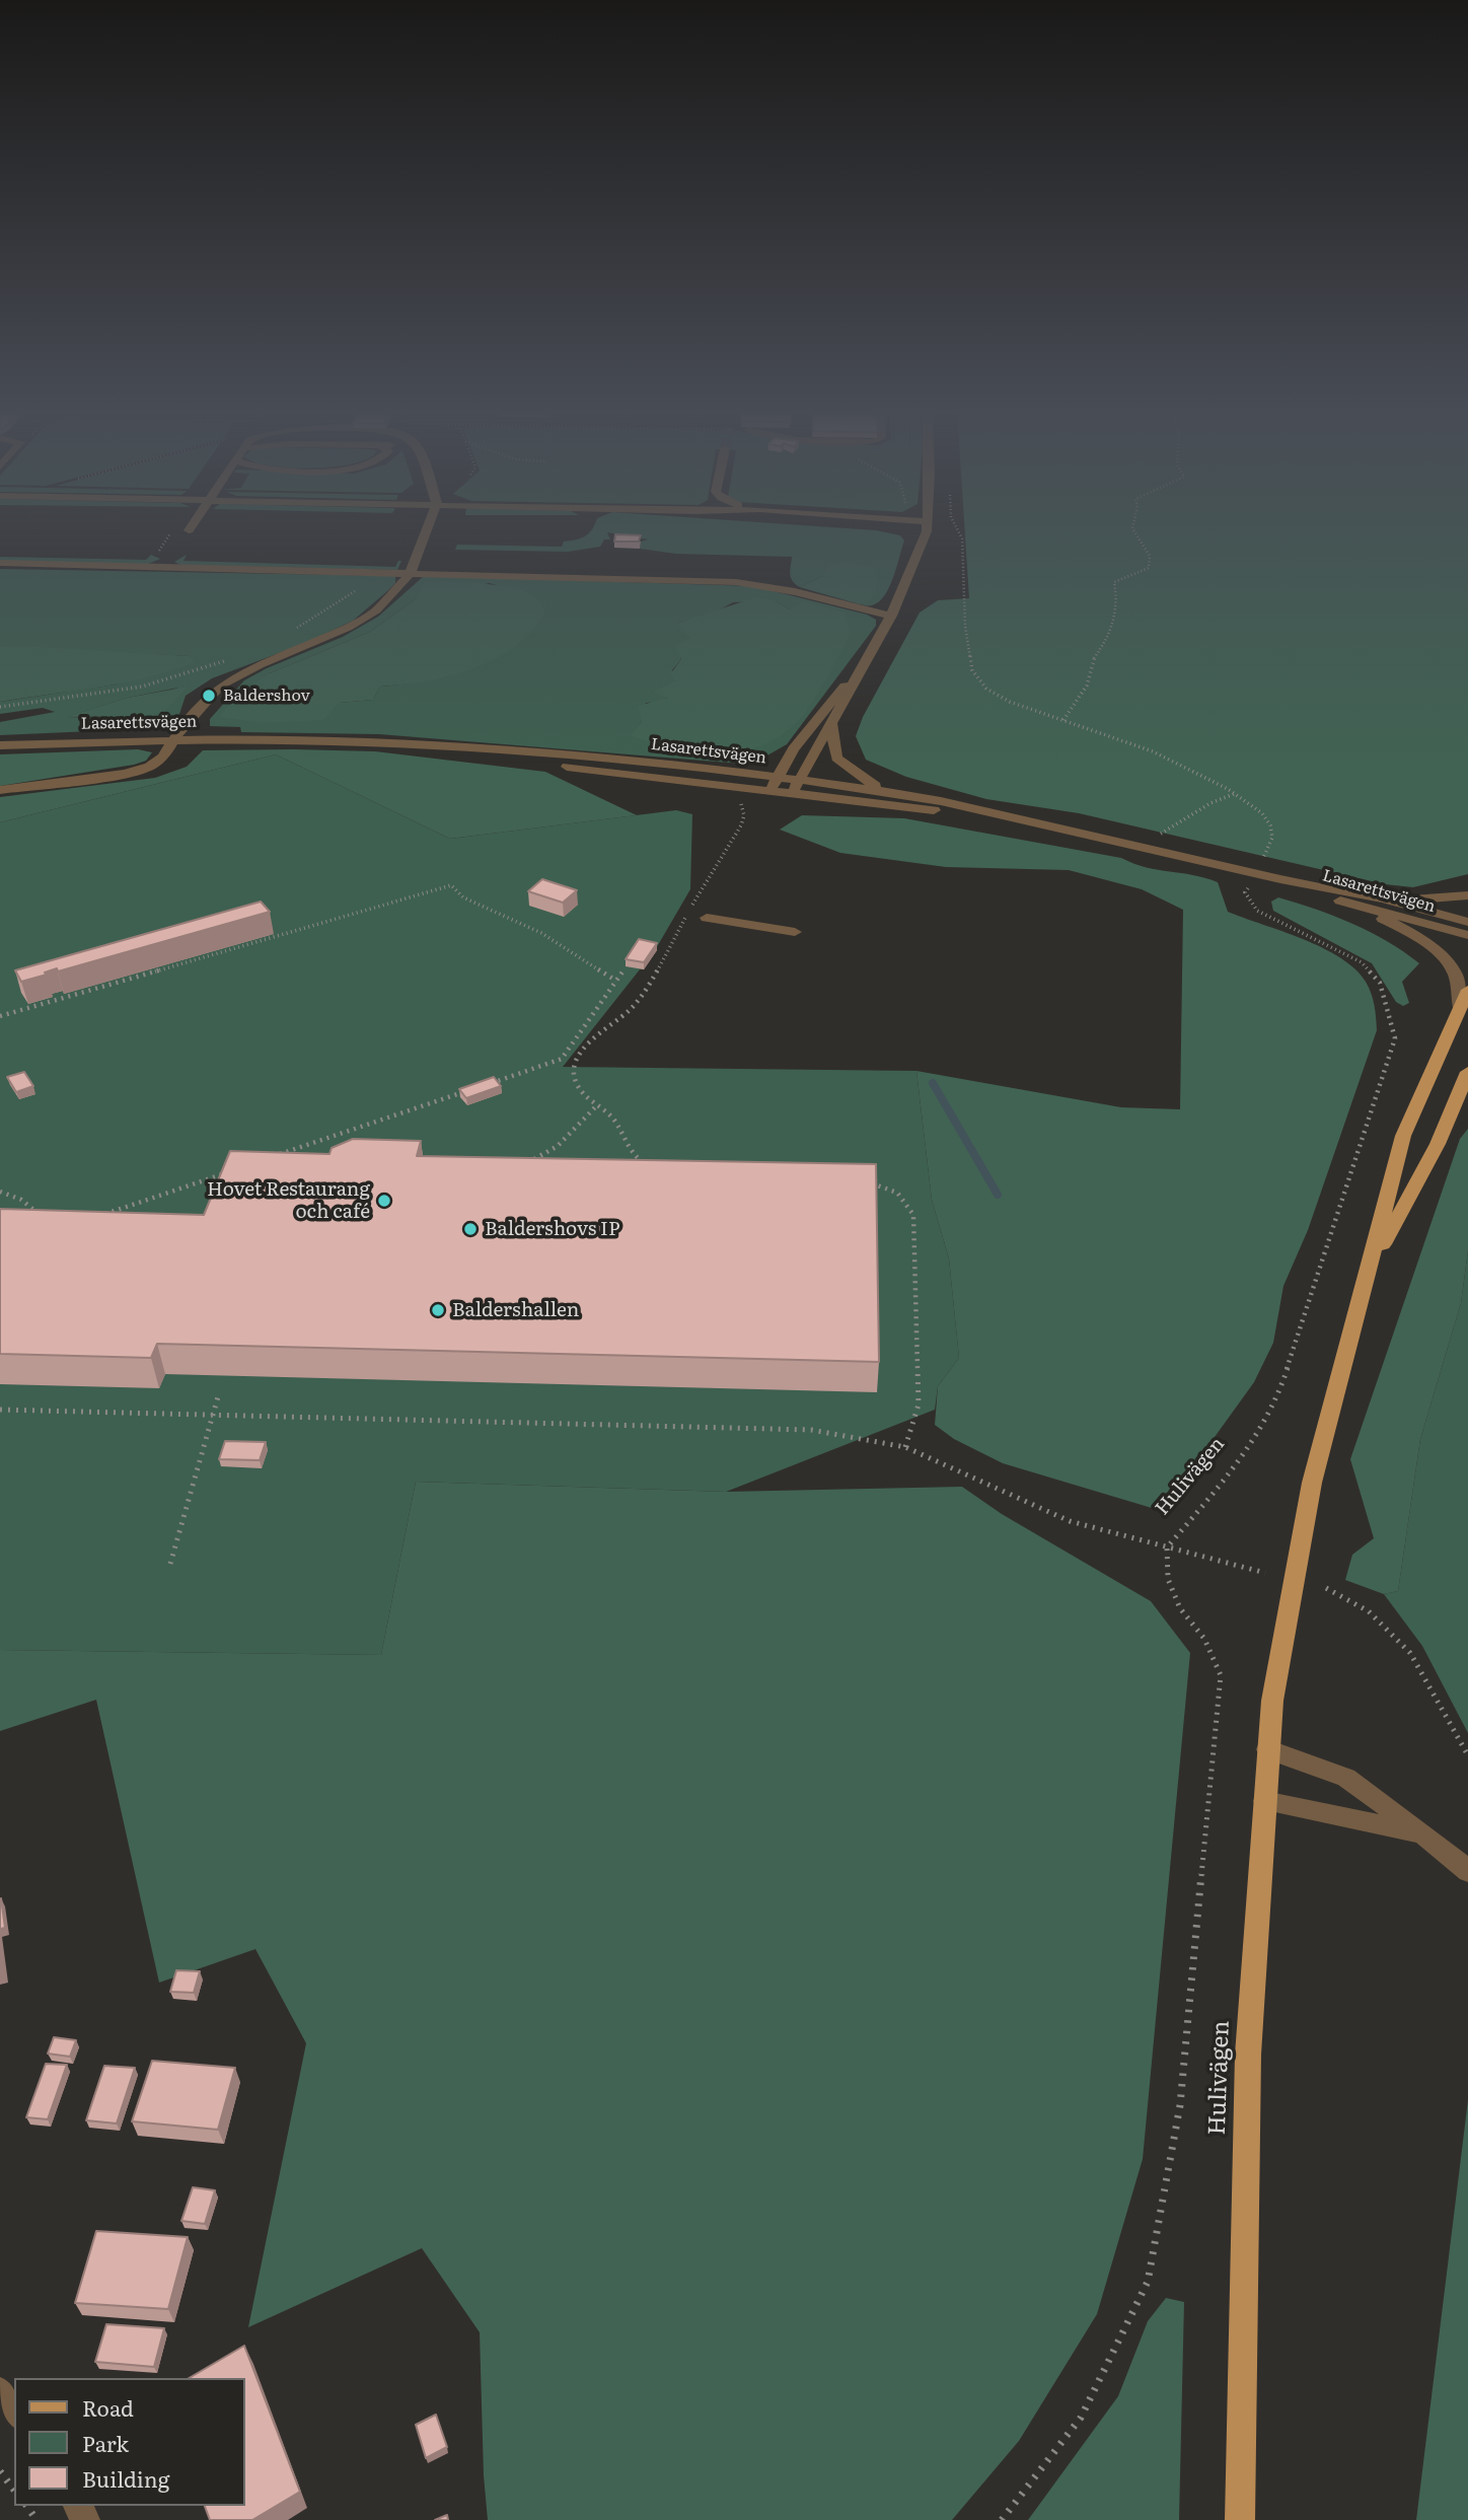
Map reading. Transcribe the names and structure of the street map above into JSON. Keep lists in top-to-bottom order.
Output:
{
  "streets": {
    "main road": ["Hulivägen"],
    "street": ["Lasarettsvägen"]
  },
  "places": [
    "Baldershov",
    "Hovet Restaurang och café",
    "Baldershovs IP",
    "Baldershallen"
  ],
  "legend": ["Road", "Park", "Building"]
}
